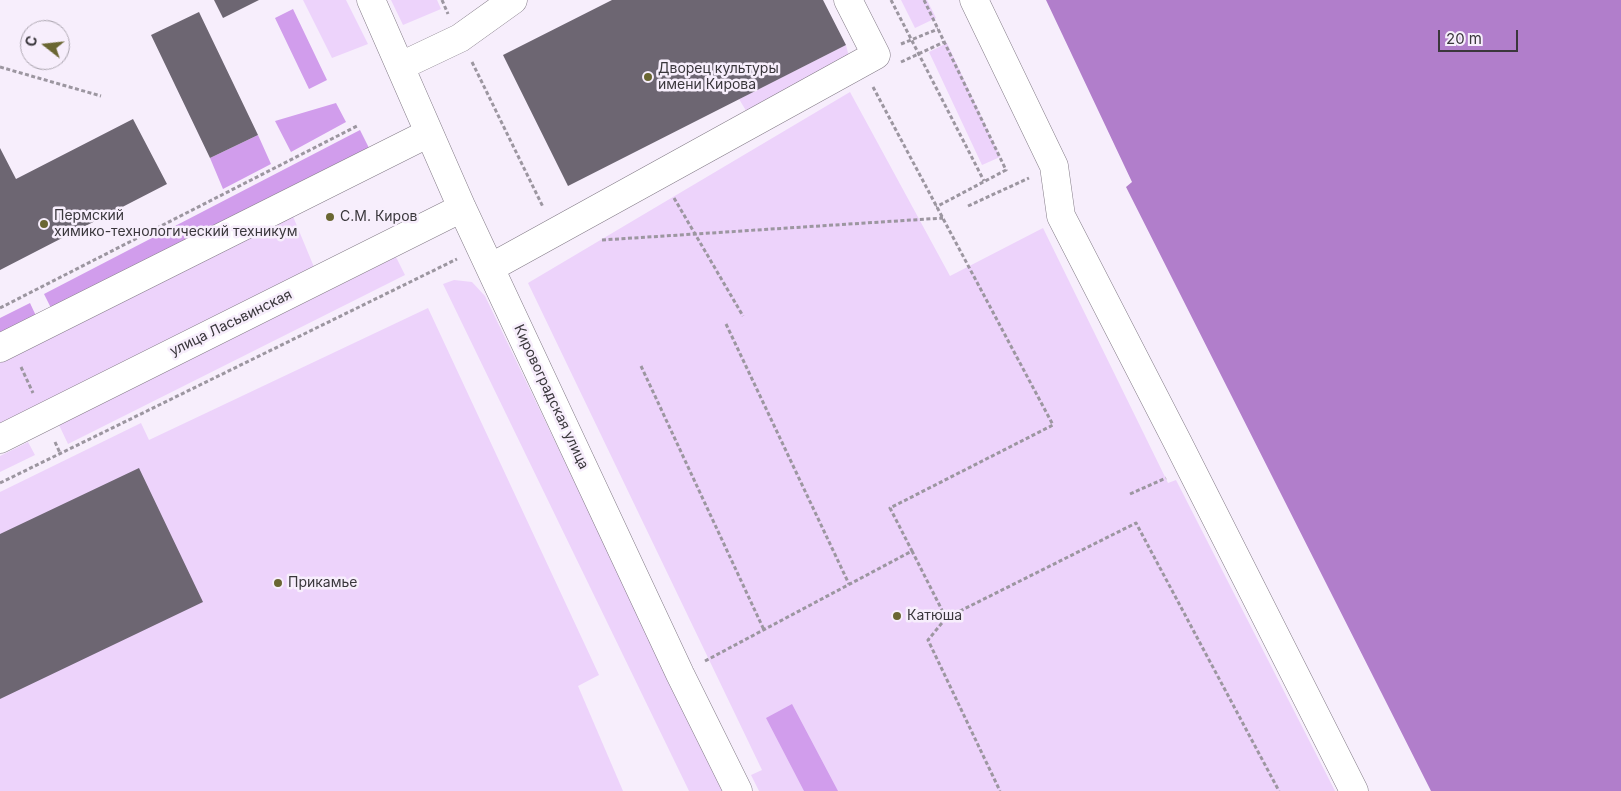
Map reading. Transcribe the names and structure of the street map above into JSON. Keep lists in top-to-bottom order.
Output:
{
  "streets": {
    "street": ["улица Ласьвинская", "Кировоградская улица"]
  },
  "crossings": [
    ["улица Ласьвинская", "Кировоградская улица"]
  ],
  "places": [
    "Дворец культуры имени Кирова",
    "С.М. Киров",
    "Пермский химико-технологический техникум",
    "Прикамье",
    "Катюша"
  ],
  "scale_bar": "20 m",
  "north": "left"
}
